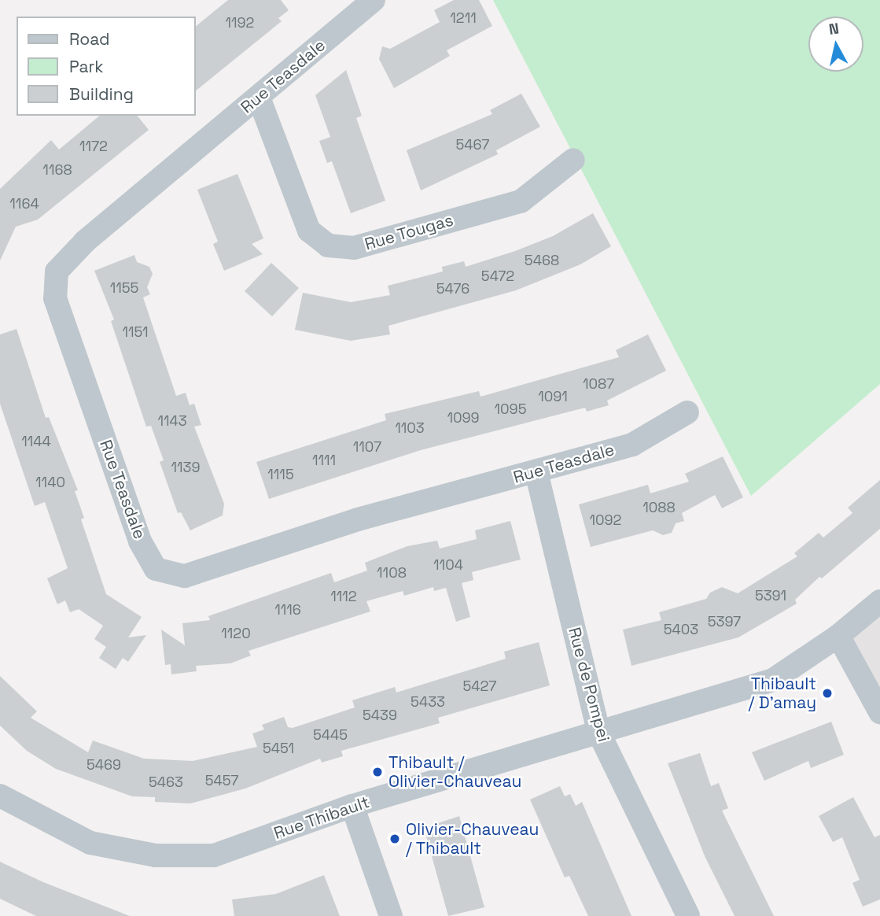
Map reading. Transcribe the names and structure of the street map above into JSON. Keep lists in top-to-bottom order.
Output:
{
  "streets": {
    "street": [
      "Rue Teasdale",
      "Rue Tougas",
      "Rue de Pompei",
      "Rue Thibault"
    ]
  },
  "crossings": [
    ["Rue Teasdale", "Rue Tougas"],
    ["Rue Teasdale", "Rue de Pompei"],
    ["Rue de Pompei", "Rue Thibault"]
  ],
  "places": ["Thibault / D'amay", "Thibault / Olivier-Chauveau", "Olivier-Chauveau / Thibault"],
  "house_numbers": [
    "1211",
    "1192",
    "5467",
    "1172",
    "1168",
    "1164",
    "5468",
    "5472",
    "1155",
    "5476",
    "1151",
    "1087",
    "1091",
    "1095",
    "1099",
    "1143",
    "1103",
    "1144",
    "1107",
    "1111",
    "1139",
    "1115",
    "1140",
    "1088",
    "1092",
    "1104",
    "1108",
    "5391",
    "1112",
    "1116",
    "5397",
    "5403",
    "1120",
    "5427",
    "5433",
    "5439",
    "5445",
    "5451",
    "5469",
    "5457",
    "5463"
  ],
  "legend": ["Road", "Park", "Building"],
  "north": "top"
}
